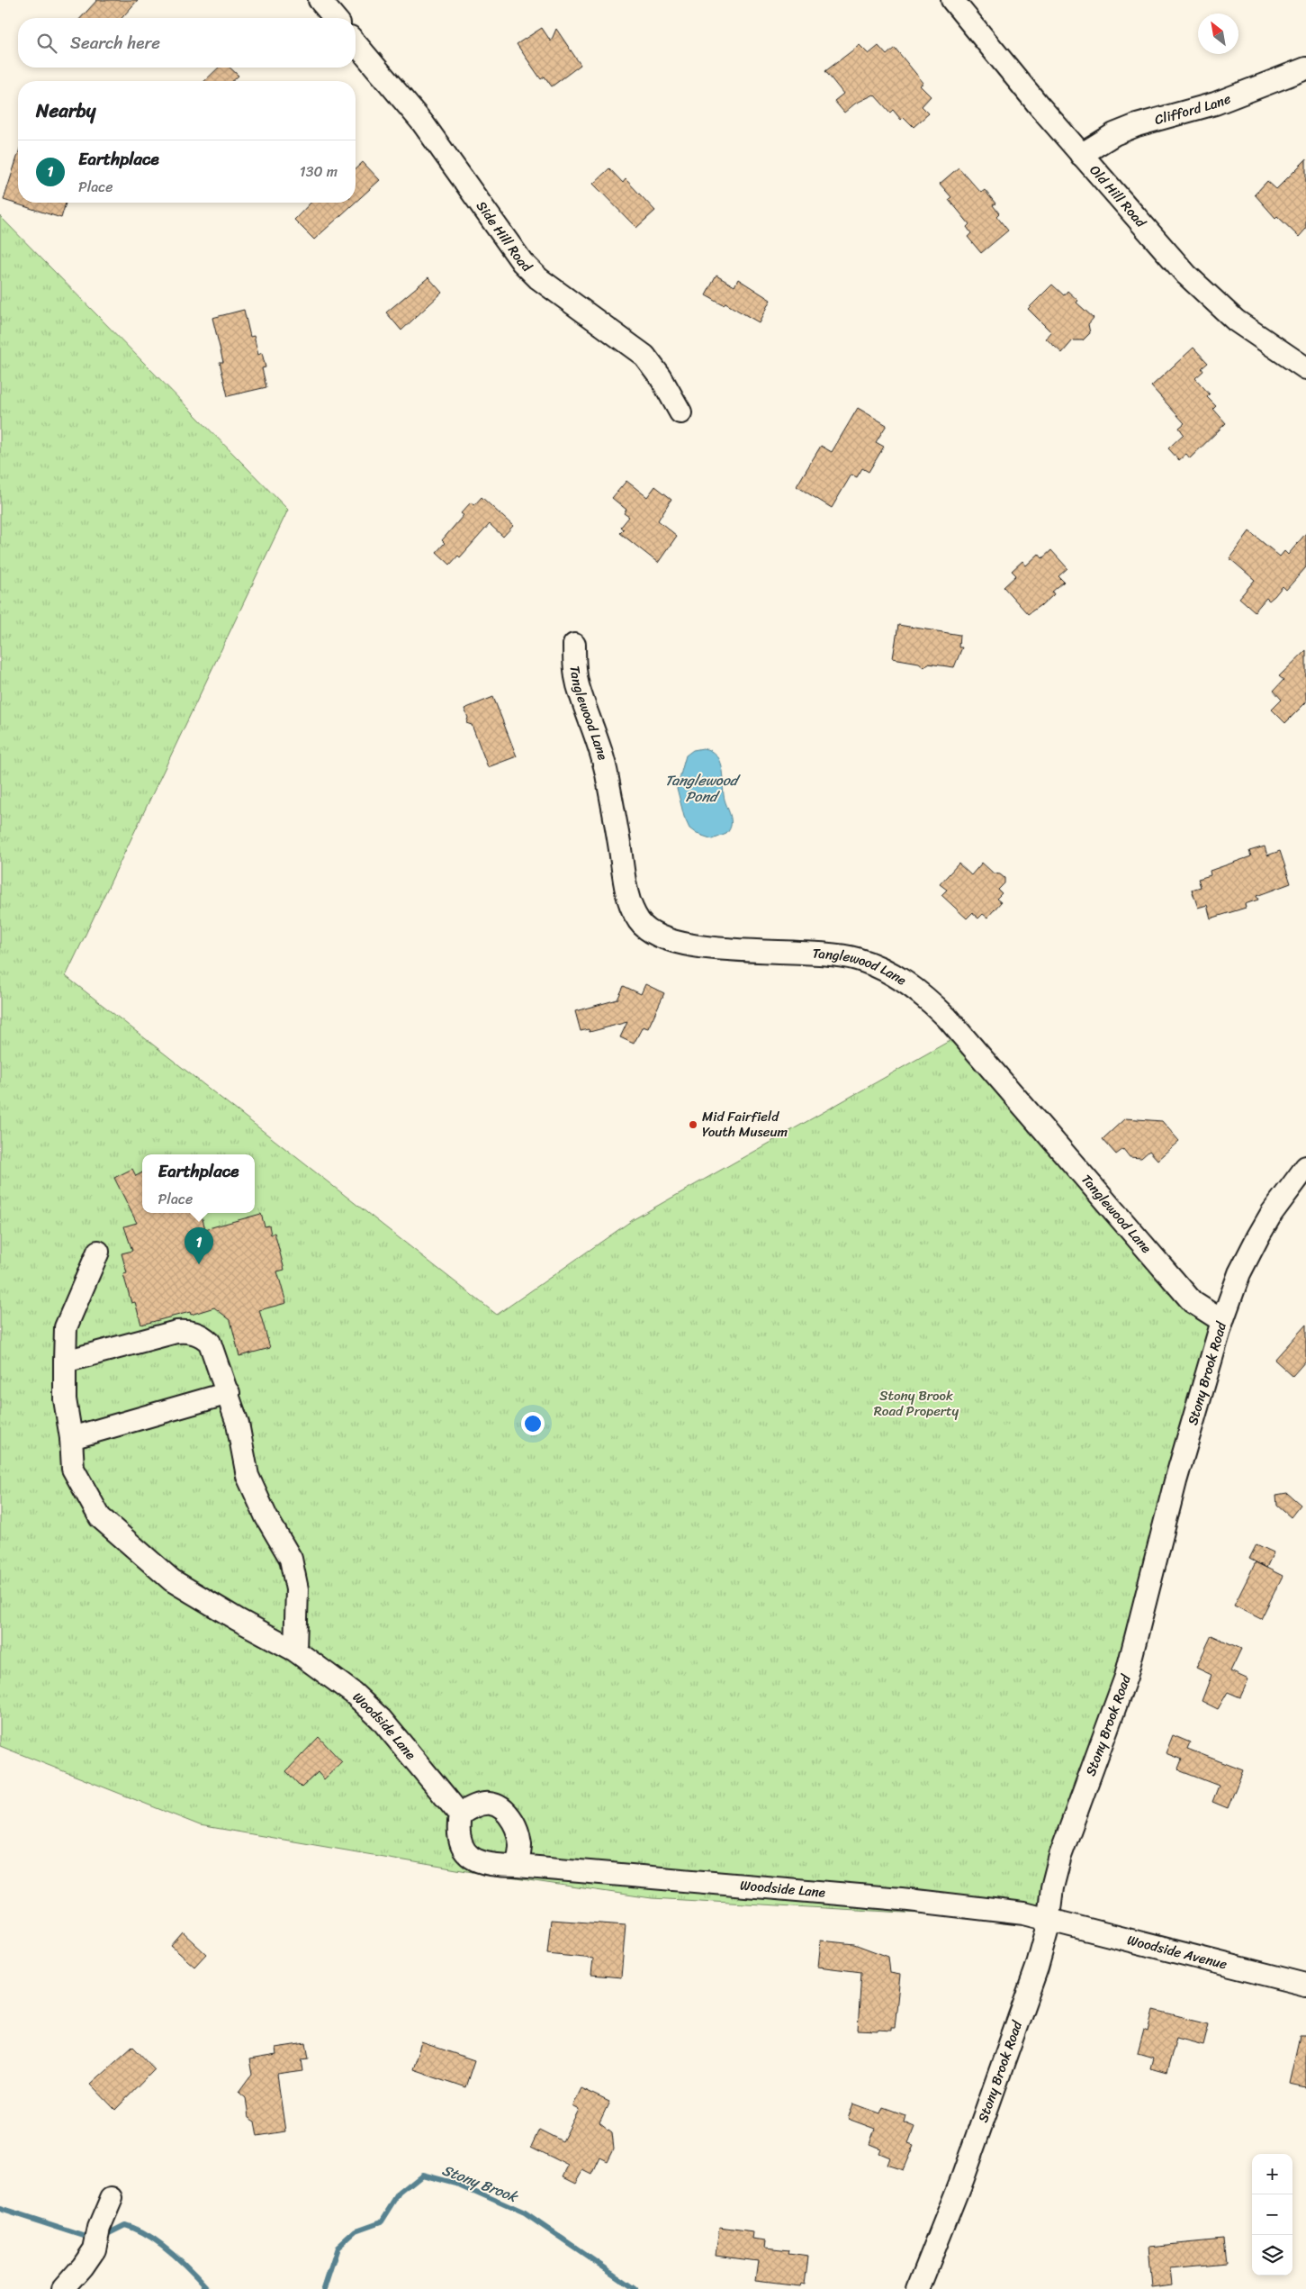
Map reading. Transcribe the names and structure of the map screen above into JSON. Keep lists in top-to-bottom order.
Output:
{
  "streets": {
    "street": [
      "Clifford Lane",
      "Old Hill Road",
      "Side Hill Road",
      "Tanglewood Lane",
      "Stony Brook Road",
      "Woodside Lane",
      "Woodside Avenue"
    ]
  },
  "crossings": [
    ["Clifford Lane", "Old Hill Road"],
    ["Tanglewood Lane", "Stony Brook Road"],
    ["Stony Brook Road", "Woodside Lane"],
    ["Stony Brook Road", "Woodside Avenue"],
    ["Woodside Lane", "Woodside Avenue"]
  ],
  "water": ["Tanglewood Pond", "Stony Brook"],
  "parks": ["Stony Brook Road Property"],
  "places": ["Mid Fairfield Youth Museum"],
  "north": "top left",
  "page": {
    "search": "Search here",
    "heading": "Nearby",
    "list": [
      {
        "mark": "1",
        "name": "Earthplace",
        "note": "Place",
        "value": "130 m"
      }
    ],
    "popup": ["Earthplace", "Place"],
    "pins": "1",
    "map_buttons": ["+", "−"]
  }
}
